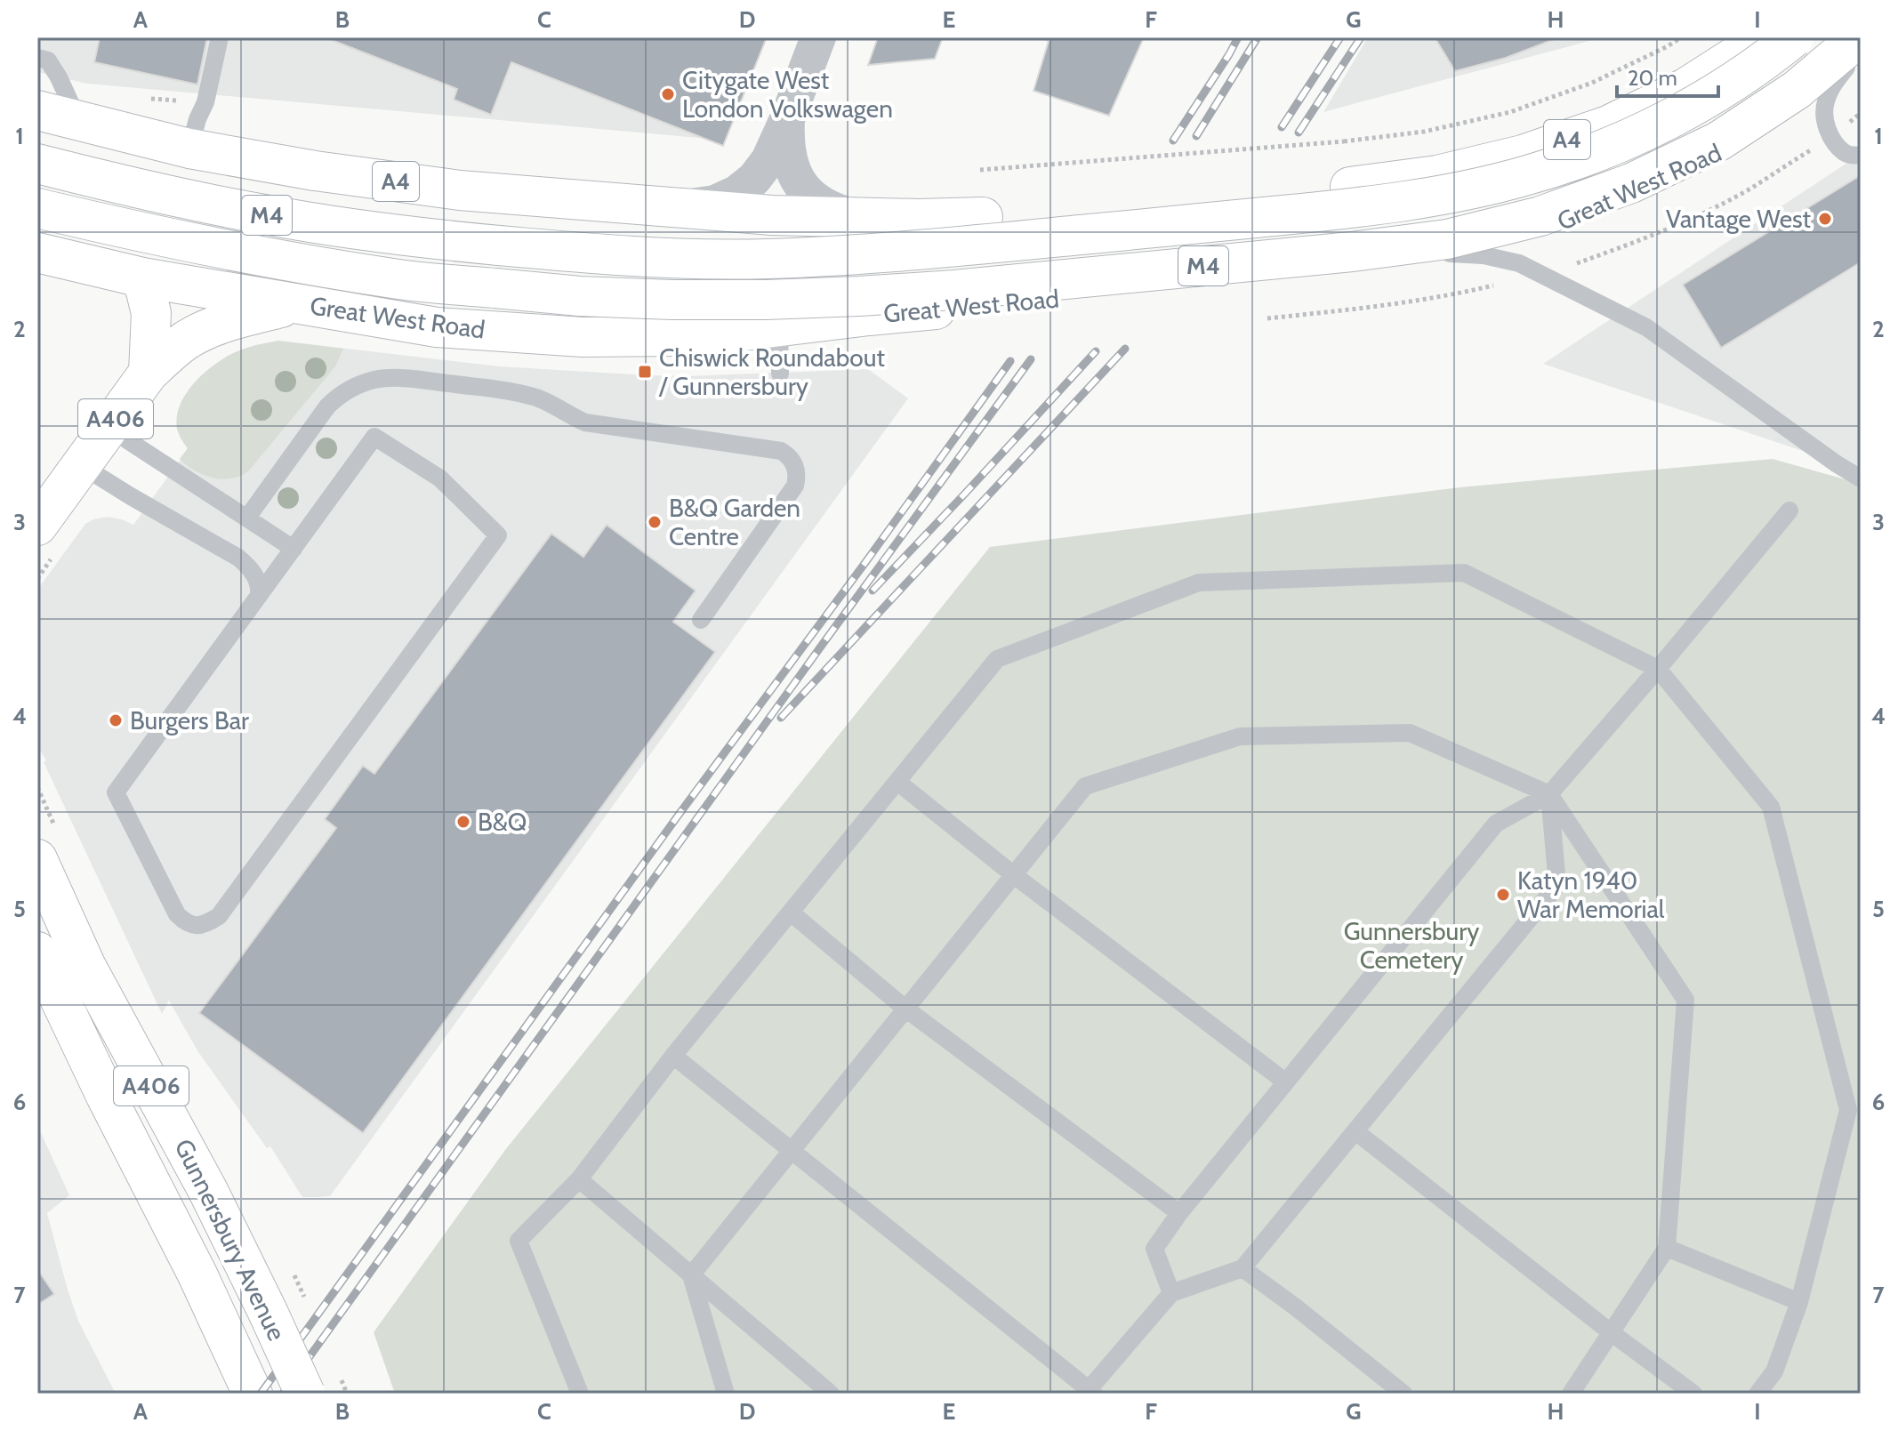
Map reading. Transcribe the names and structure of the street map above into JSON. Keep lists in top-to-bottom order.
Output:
{
  "streets": {
    "highway": [
      "A4",
      "Great West Road",
      "M4",
      "A406",
      "Gunnersbury Avenue"
    ]
  },
  "crossings": [
    ["Great West Road", "M4"],
    ["Great West Road", "A406"]
  ],
  "parks": ["Gunnersbury Cemetery"],
  "places": {
    "other": [
      "Citygate West London Volkswagen",
      "Vantage West",
      "B&Q Garden Centre",
      "Burgers Bar",
      "B&Q",
      "Katyn 1940 War Memorial"
    ],
    "transit": ["Chiswick Roundabout / Gunnersbury"]
  },
  "scale_bar": "20 m",
  "grid": {
    "columns": [
      "A",
      "B",
      "C",
      "D",
      "E",
      "F",
      "G",
      "H",
      "I"
    ],
    "rows": [
      "1",
      "2",
      "3",
      "4",
      "5",
      "6",
      "7"
    ]
  }
}
